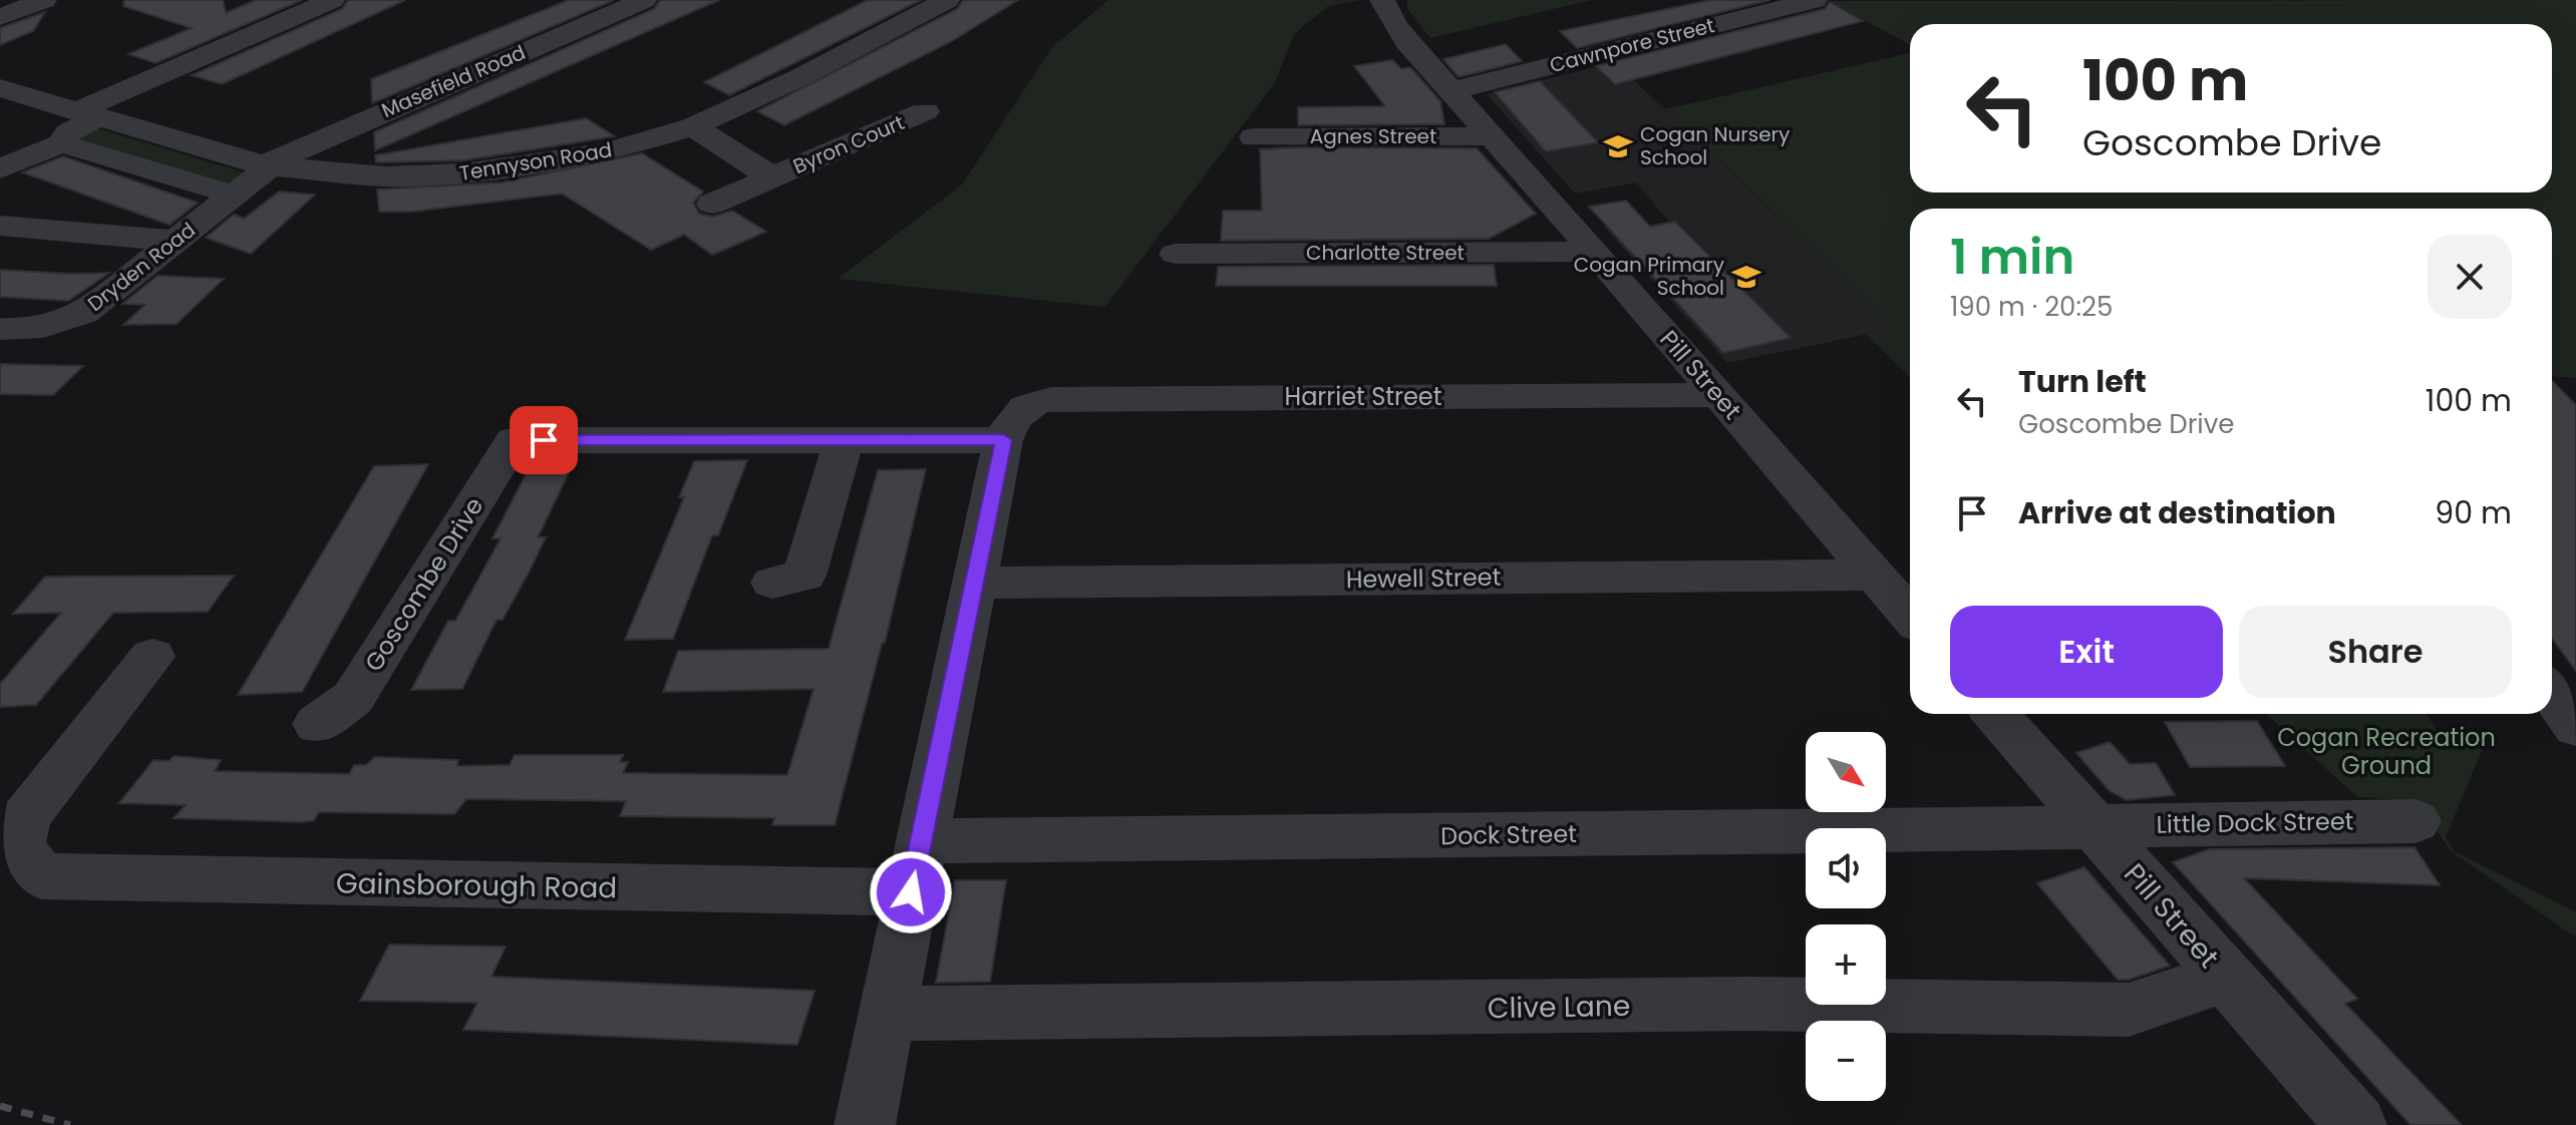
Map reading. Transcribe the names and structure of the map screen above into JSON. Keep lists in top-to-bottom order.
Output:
{
  "streets": {
    "street": [
      "Cawnpore Street",
      "Masefield Road",
      "Agnes Street",
      "Byron Court",
      "Tennyson Road",
      "Charlotte Street",
      "Dryden Road",
      "Pill Street",
      "Harriet Street",
      "Hewell Street",
      "Goscombe Drive",
      "Little Dock Street",
      "Dock Street",
      "Gainsborough Road",
      "Clive Lane"
    ]
  },
  "crossings": [
    ["Cawnpore Street", "Pill Street"],
    ["Masefield Road", "Tennyson Road"],
    ["Masefield Road", "Dryden Road"],
    ["Agnes Street", "Pill Street"],
    ["Tennyson Road", "Dryden Road"],
    ["Charlotte Street", "Pill Street"],
    ["Pill Street", "Harriet Street"],
    ["Pill Street", "Hewell Street"],
    ["Pill Street", "Little Dock Street"],
    ["Pill Street", "Dock Street"],
    ["Pill Street", "Clive Lane"],
    ["Harriet Street", "Goscombe Drive"],
    ["Little Dock Street", "Dock Street"]
  ],
  "parks": ["Cogan Recreation Ground"],
  "places": {
    "school or university": ["Cogan Nursery School", "Cogan Primary School"]
  },
  "north": "bottom right",
  "page": {
    "turn": ["100 m", "Goscombe Drive"],
    "heading": ["1 min", "190 m · 20:25"],
    "list": [
      {
        "name": "Turn left",
        "note": "Goscombe Drive",
        "value": "100 m"
      },
      {
        "name": "Arrive at destination",
        "value": "90 m"
      }
    ],
    "buttons": ["Exit", "Share"],
    "map_buttons": ["+", "−"]
  }
}
